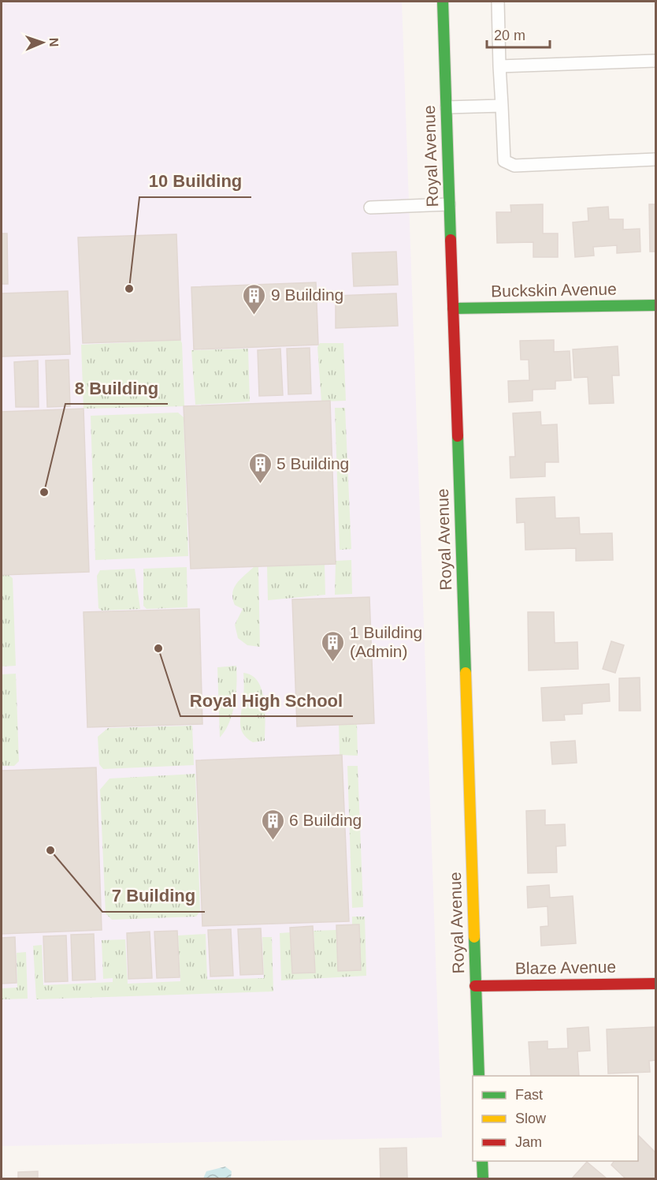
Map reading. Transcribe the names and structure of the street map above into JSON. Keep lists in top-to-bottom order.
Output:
{
  "streets": {
    "main road": ["Royal Avenue", "Buckskin Avenue", "Blaze Avenue"]
  },
  "crossings": [
    ["Royal Avenue", "Buckskin Avenue"],
    ["Royal Avenue", "Blaze Avenue"]
  ],
  "places": {
    "other": [
      "10 Building",
      "8 Building",
      "Royal High School",
      "7 Building"
    ],
    "building": [
      "9 Building",
      "5 Building",
      "1 Building (Admin)",
      "6 Building"
    ]
  },
  "legend": ["Fast", "Slow", "Jam"],
  "scale_bar": "20 m",
  "north": "right"
}
